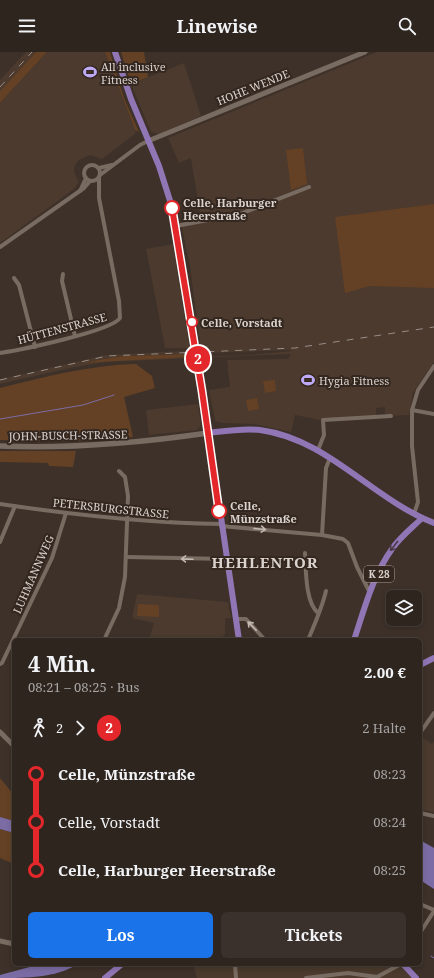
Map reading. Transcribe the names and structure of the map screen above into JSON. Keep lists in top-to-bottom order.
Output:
{
  "streets": {
    "main road": ["JOHN-BUSCH-STRASSE", "K 28"],
    "street": [
      "HOHE WENDE",
      "HÜTTENSTRASSE",
      "PETERSBURGSTRASSE",
      "LUHMANNWEG"
    ]
  },
  "crossings": [
    ["PETERSBURGSTRASSE", "LUHMANNWEG"],
    ["PETERSBURGSTRASSE", "K 28"]
  ],
  "districts": ["HEHLENTOR"],
  "places": {
    "sports": ["All inclusive Fitness", "Hygia Fitness"],
    "other": ["Celle, Harburger Heerstraße", "Celle, Vorstadt", "Celle, Münzstraße"]
  },
  "lines": ["bus line 2"],
  "page": {
    "header": "Linewise",
    "on_map": "2",
    "heading": ["4 Min.", "08:21 – 08:25 · Bus", "2.00 €"],
    "legs": ["2", "2", "2 Halte"],
    "list": [
      {
        "name": "Celle, Münzstraße",
        "value": "08:23"
      },
      {
        "name": "Celle, Vorstadt",
        "value": "08:24"
      },
      {
        "name": "Celle, Harburger Heerstraße",
        "value": "08:25"
      }
    ],
    "buttons": ["Los", "Tickets"]
  }
}
